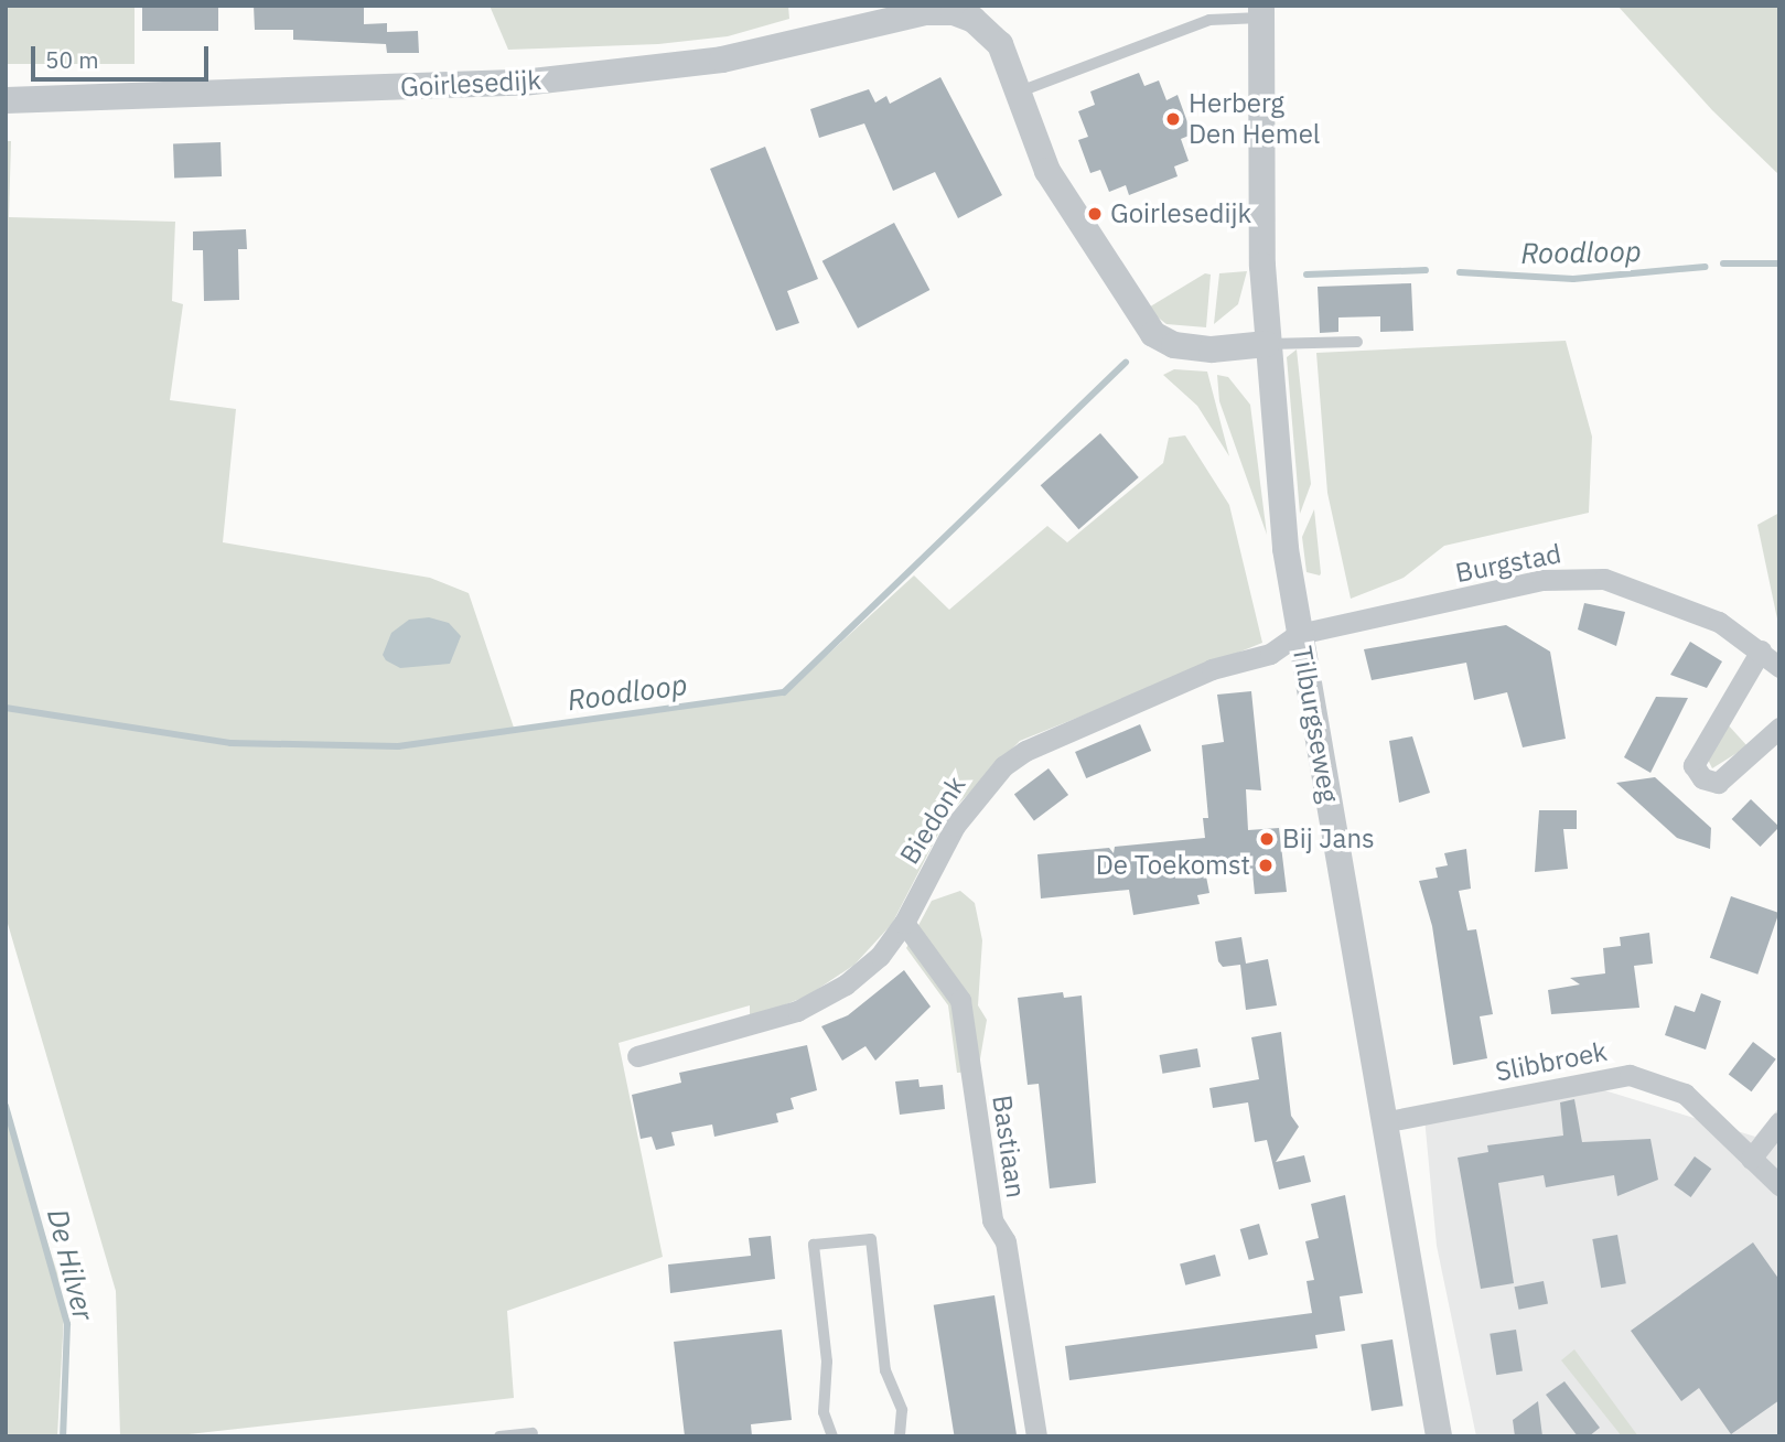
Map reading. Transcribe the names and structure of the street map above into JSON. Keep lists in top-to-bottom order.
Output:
{
  "streets": {
    "street": [
      "Goirlesedijk",
      "Burgstad",
      "Tilburgseweg",
      "Biedonk",
      "Slibbroek",
      "Bastiaan"
    ]
  },
  "crossings": [
    ["Burgstad", "Tilburgseweg"],
    ["Burgstad", "Biedonk"],
    ["Tilburgseweg", "Biedonk"],
    ["Tilburgseweg", "Slibbroek"],
    ["Biedonk", "Bastiaan"]
  ],
  "water": ["Roodloop", "De Hilver"],
  "places": [
    "Herberg Den Hemel",
    "Goirlesedijk",
    "Bij Jans",
    "De Toekomst"
  ],
  "scale_bar": "50 m"
}
